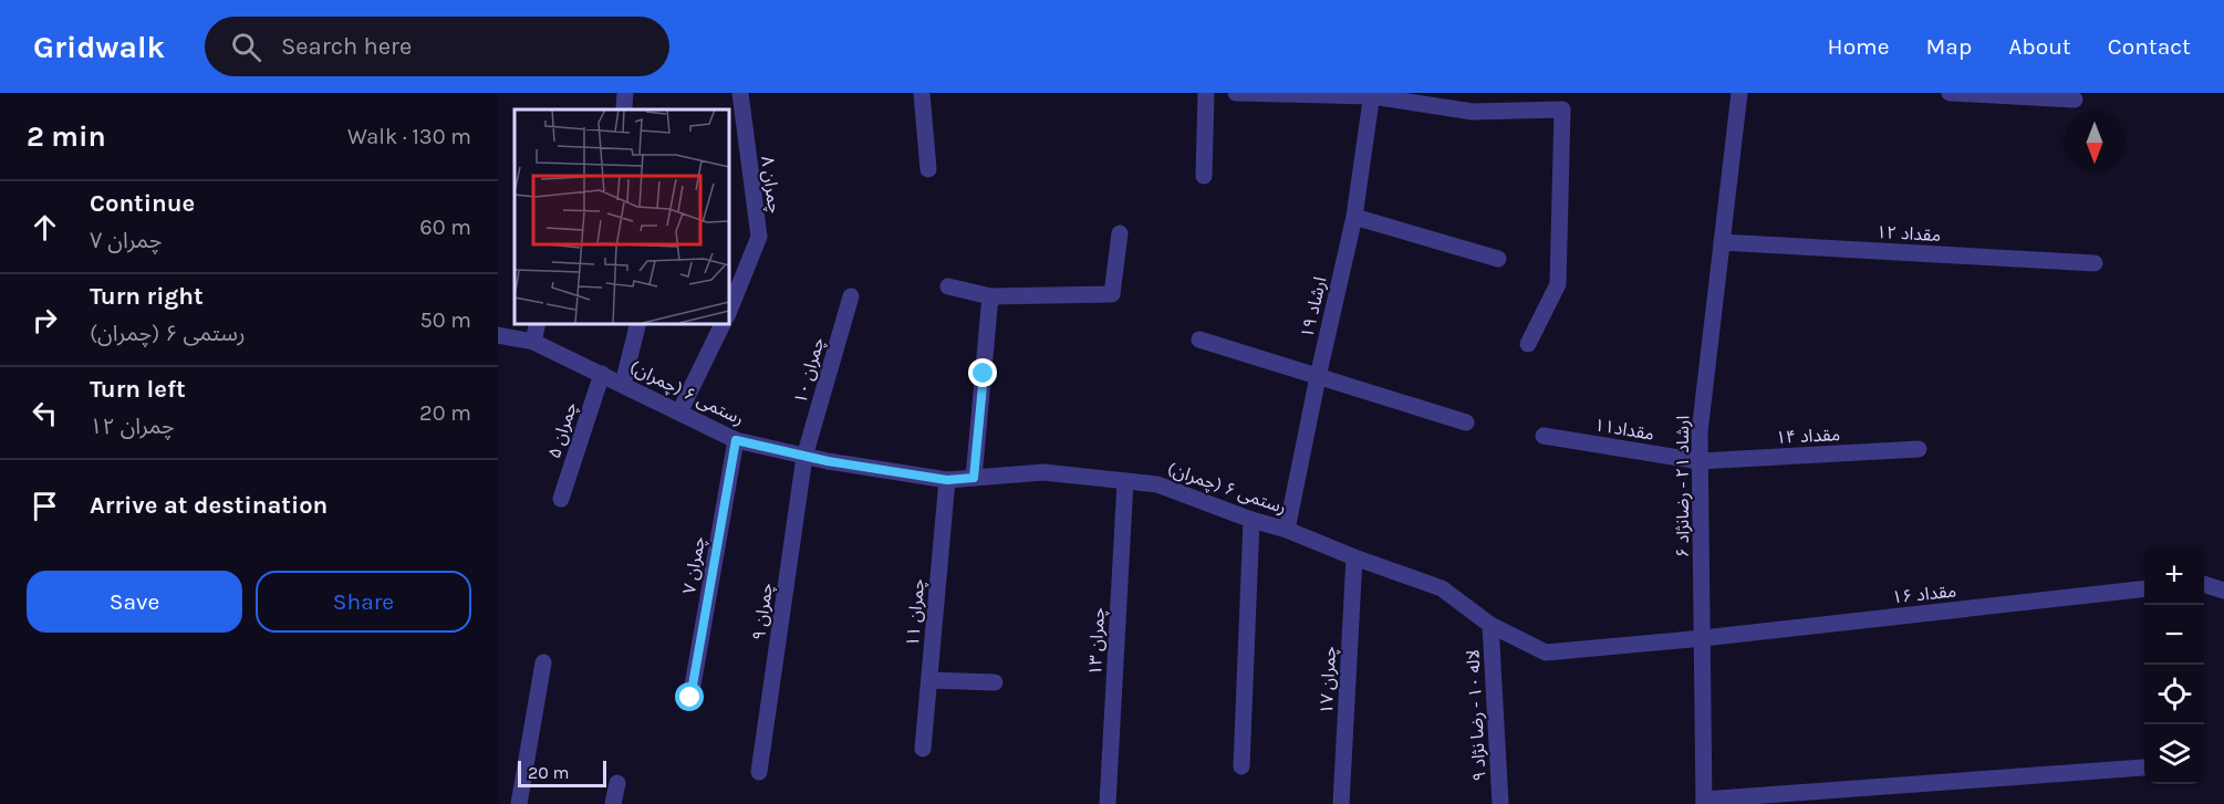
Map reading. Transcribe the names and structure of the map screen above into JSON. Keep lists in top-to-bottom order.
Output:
{
  "streets": {
    "street": [
      "چمران ۸",
      "مقداد ۱۲",
      "ارشاد ۱۹",
      "چمران ۱۰",
      "رستمی ۶ (چمران)",
      "مقداد۱۱",
      "چمران ۵",
      "مقداد ۱۴",
      "ارشاد ۲۱ - رضانژاد ۶",
      "چمران ۷",
      "مقداد ۱۶",
      "چمران ۹",
      "چمران ۱۱",
      "چمران ۱۳",
      "چمران ۱۷",
      "لاله ۱۰ - رضا نژاد ۹"
    ]
  },
  "crossings": [
    ["مقداد ۱۲", "ارشاد ۲۱ - رضانژاد ۶"],
    ["ارشاد ۱۹", "رستمی ۶ (چمران)"],
    ["چمران ۱۰", "رستمی ۶ (چمران)"],
    ["چمران ۱۰", "چمران ۹"],
    ["رستمی ۶ (چمران)", "چمران ۵"],
    ["رستمی ۶ (چمران)", "ارشاد ۲۱ - رضانژاد ۶"],
    ["رستمی ۶ (چمران)", "چمران ۷"],
    ["رستمی ۶ (چمران)", "مقداد ۱۶"],
    ["رستمی ۶ (چمران)", "چمران ۹"],
    ["رستمی ۶ (چمران)", "چمران ۱۱"],
    ["رستمی ۶ (چمران)", "چمران ۱۳"],
    ["رستمی ۶ (چمران)", "چمران ۱۷"],
    ["رستمی ۶ (چمران)", "لاله ۱۰ - رضا نژاد ۹"],
    ["مقداد۱۱", "مقداد ۱۴"],
    ["مقداد۱۱", "ارشاد ۲۱ - رضانژاد ۶"],
    ["مقداد ۱۴", "ارشاد ۲۱ - رضانژاد ۶"],
    ["ارشاد ۲۱ - رضانژاد ۶", "مقداد ۱۶"]
  ],
  "scale_bar": "20 m",
  "north": "bottom",
  "page": {
    "header": "Gridwalk",
    "search": "Search here",
    "nav": [
      "Home",
      "Map",
      "About",
      "Contact"
    ],
    "heading": ["2 min", "Walk · 130 m"],
    "list": [
      ["Continue", "چمران ۷", "60 m"],
      ["Turn right", "رستمی ۶ (چمران)", "50 m"],
      ["Turn left", "چمران ۱۲", "20 m"],
      "Arrive at destination"
    ],
    "map_buttons": ["+", "−"],
    "buttons": ["Save", "Share"],
    "scale": "20 m"
  }
}
